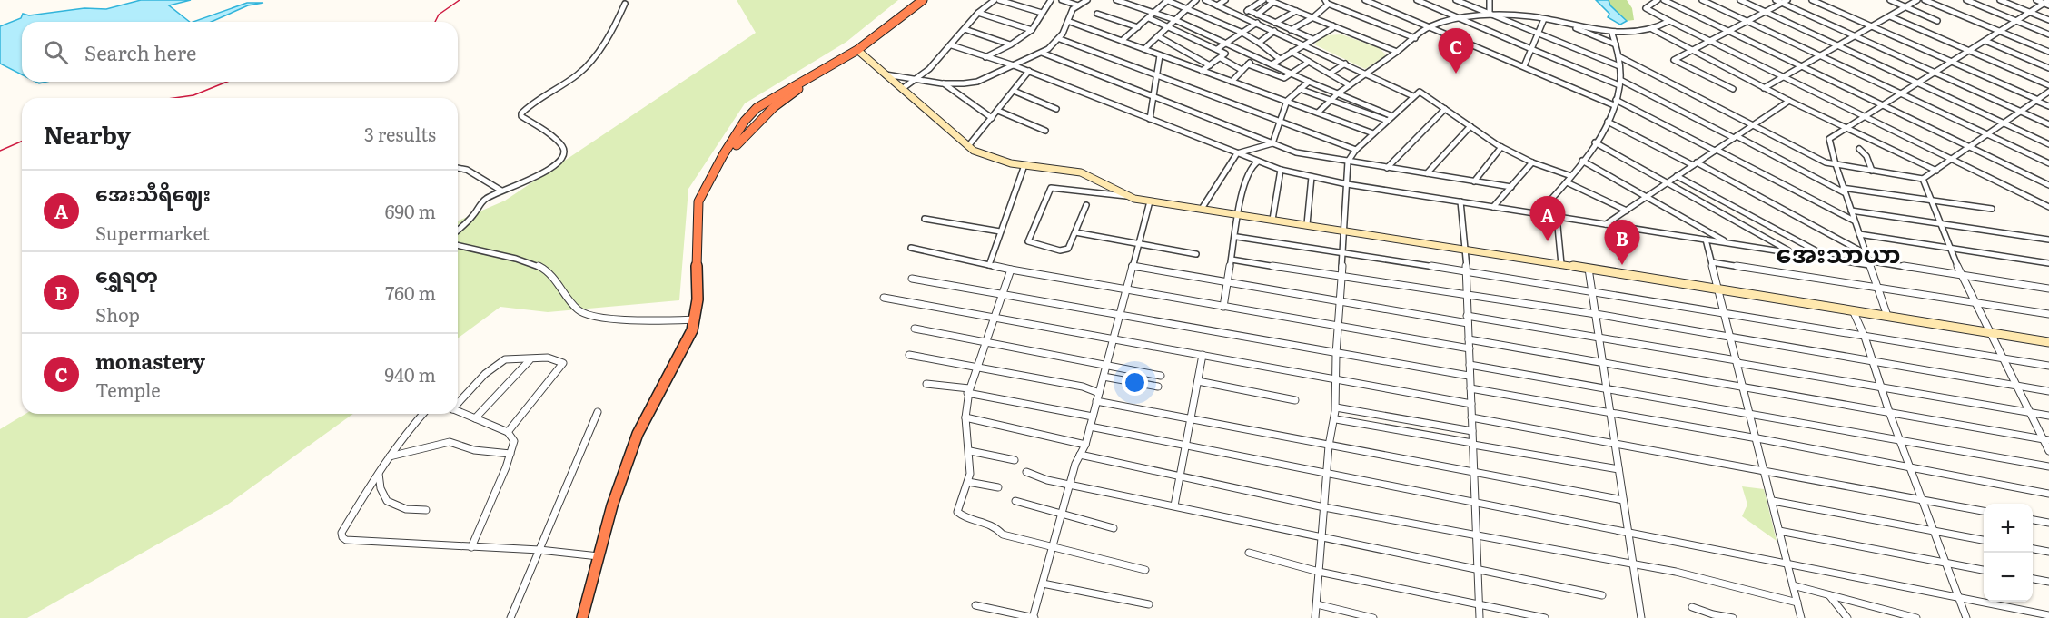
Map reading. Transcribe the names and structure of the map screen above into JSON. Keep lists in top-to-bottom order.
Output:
{
  "districts": ["အေးသာယာ"],
  "page": {
    "search": "Search here",
    "pins": ["C", "A", "B"],
    "heading": ["Nearby", "3 results"],
    "list": [
      {
        "mark": "A",
        "name": "အေးသီရိဈေး",
        "note": "Supermarket",
        "value": "690 m"
      },
      {
        "mark": "B",
        "name": "ရွှေရတု",
        "note": "Shop",
        "value": "760 m"
      },
      {
        "mark": "C",
        "name": "monastery",
        "note": "Temple",
        "value": "940 m"
      }
    ],
    "map_buttons": ["+", "−"]
  }
}
